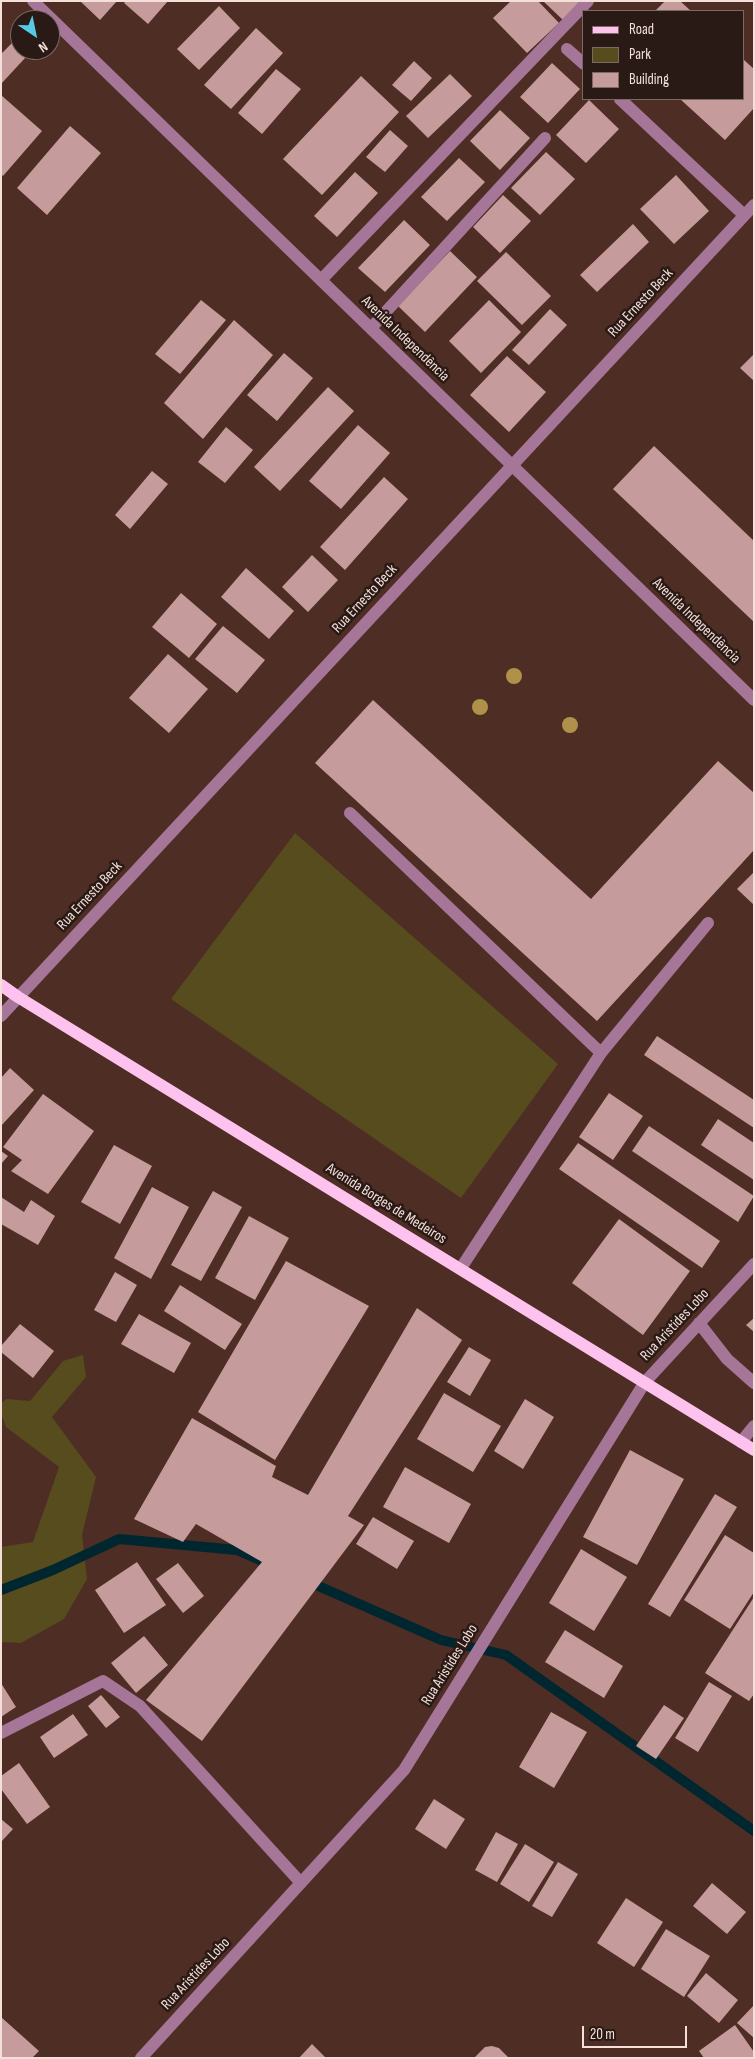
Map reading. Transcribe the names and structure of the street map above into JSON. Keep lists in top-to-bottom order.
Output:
{
  "streets": {
    "main road": ["Avenida Borges de Medeiros"],
    "street": ["Rua Ernesto Beck", "Avenida Independência", "Rua Aristides Lobo"]
  },
  "crossings": [
    ["Rua Ernesto Beck", "Avenida Independência"],
    ["Rua Ernesto Beck", "Avenida Borges de Medeiros"],
    ["Avenida Borges de Medeiros", "Rua Aristides Lobo"]
  ],
  "legend": ["Road", "Park", "Building"],
  "scale_bar": "20 m",
  "north": "bottom right"
}
